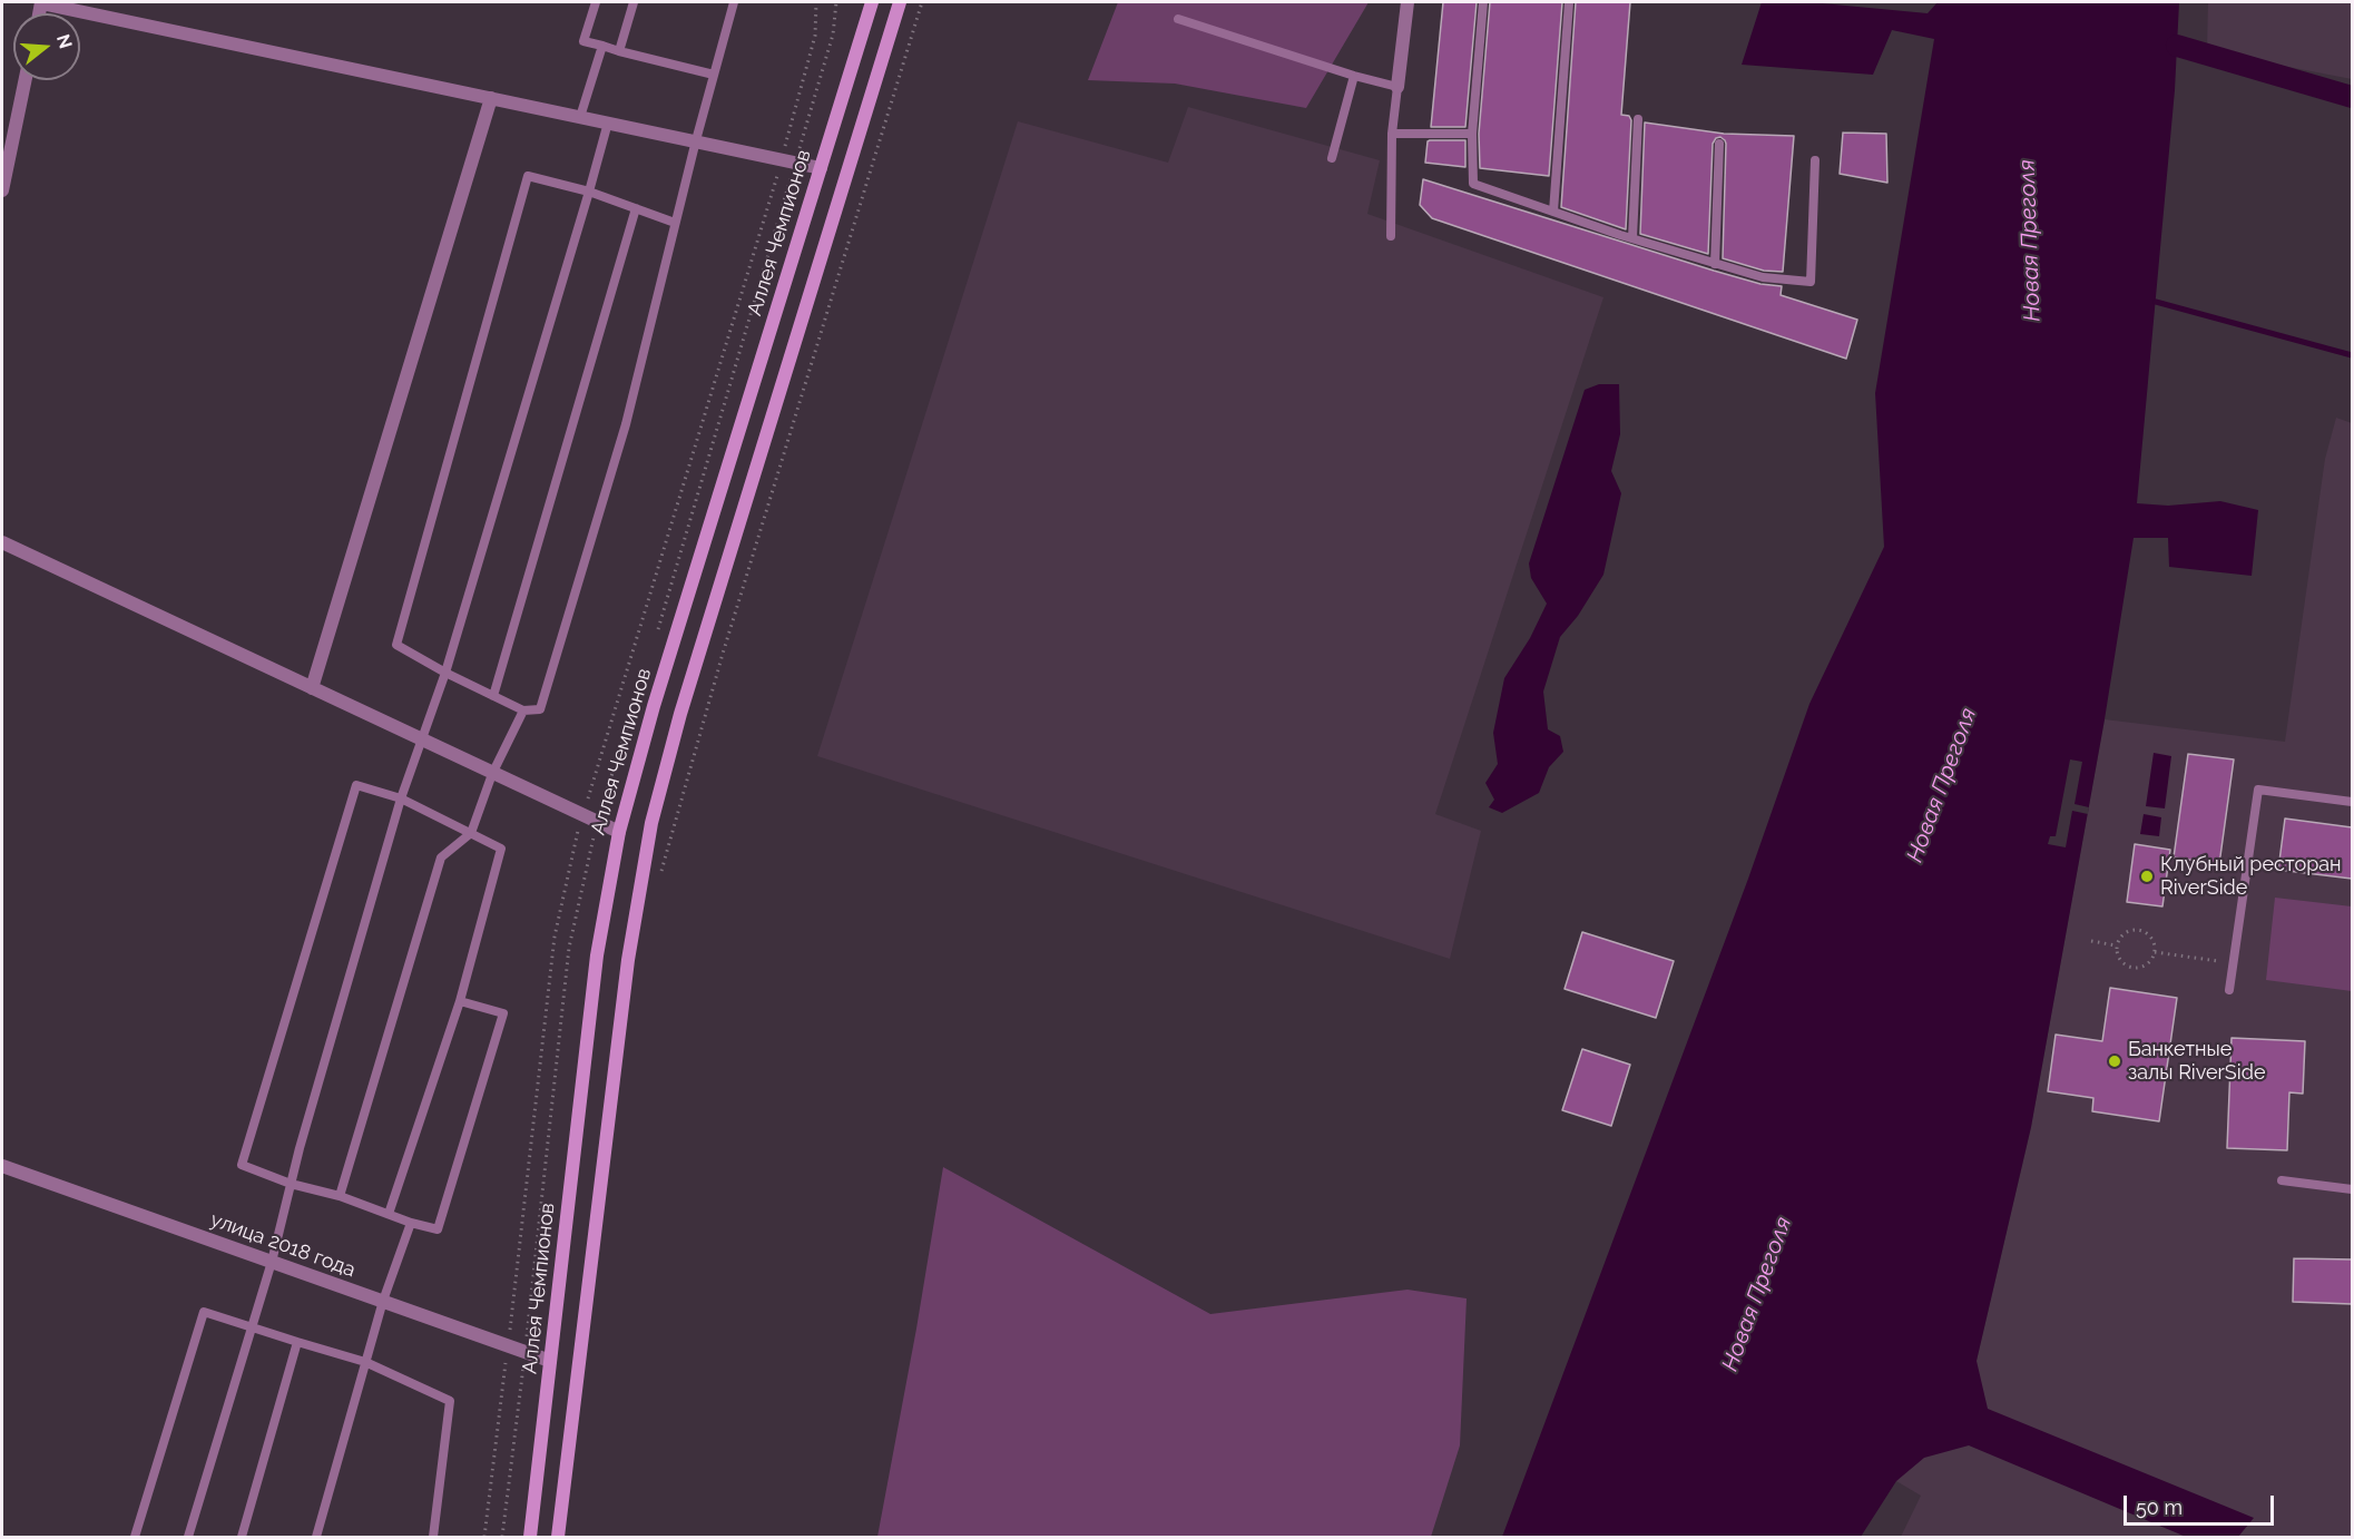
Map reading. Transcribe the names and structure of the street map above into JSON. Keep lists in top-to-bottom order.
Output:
{
  "streets": {
    "main road": ["Аллея Чемпионов"],
    "street": ["улица 2018 года"]
  },
  "crossings": [
    ["Аллея Чемпионов", "улица 2018 года"]
  ],
  "water": ["Новая Преголя"],
  "places": ["Клубный ресторан RiverSide", "Банкетные залы RiverSide"],
  "scale_bar": "50 m",
  "north": "right"
}
